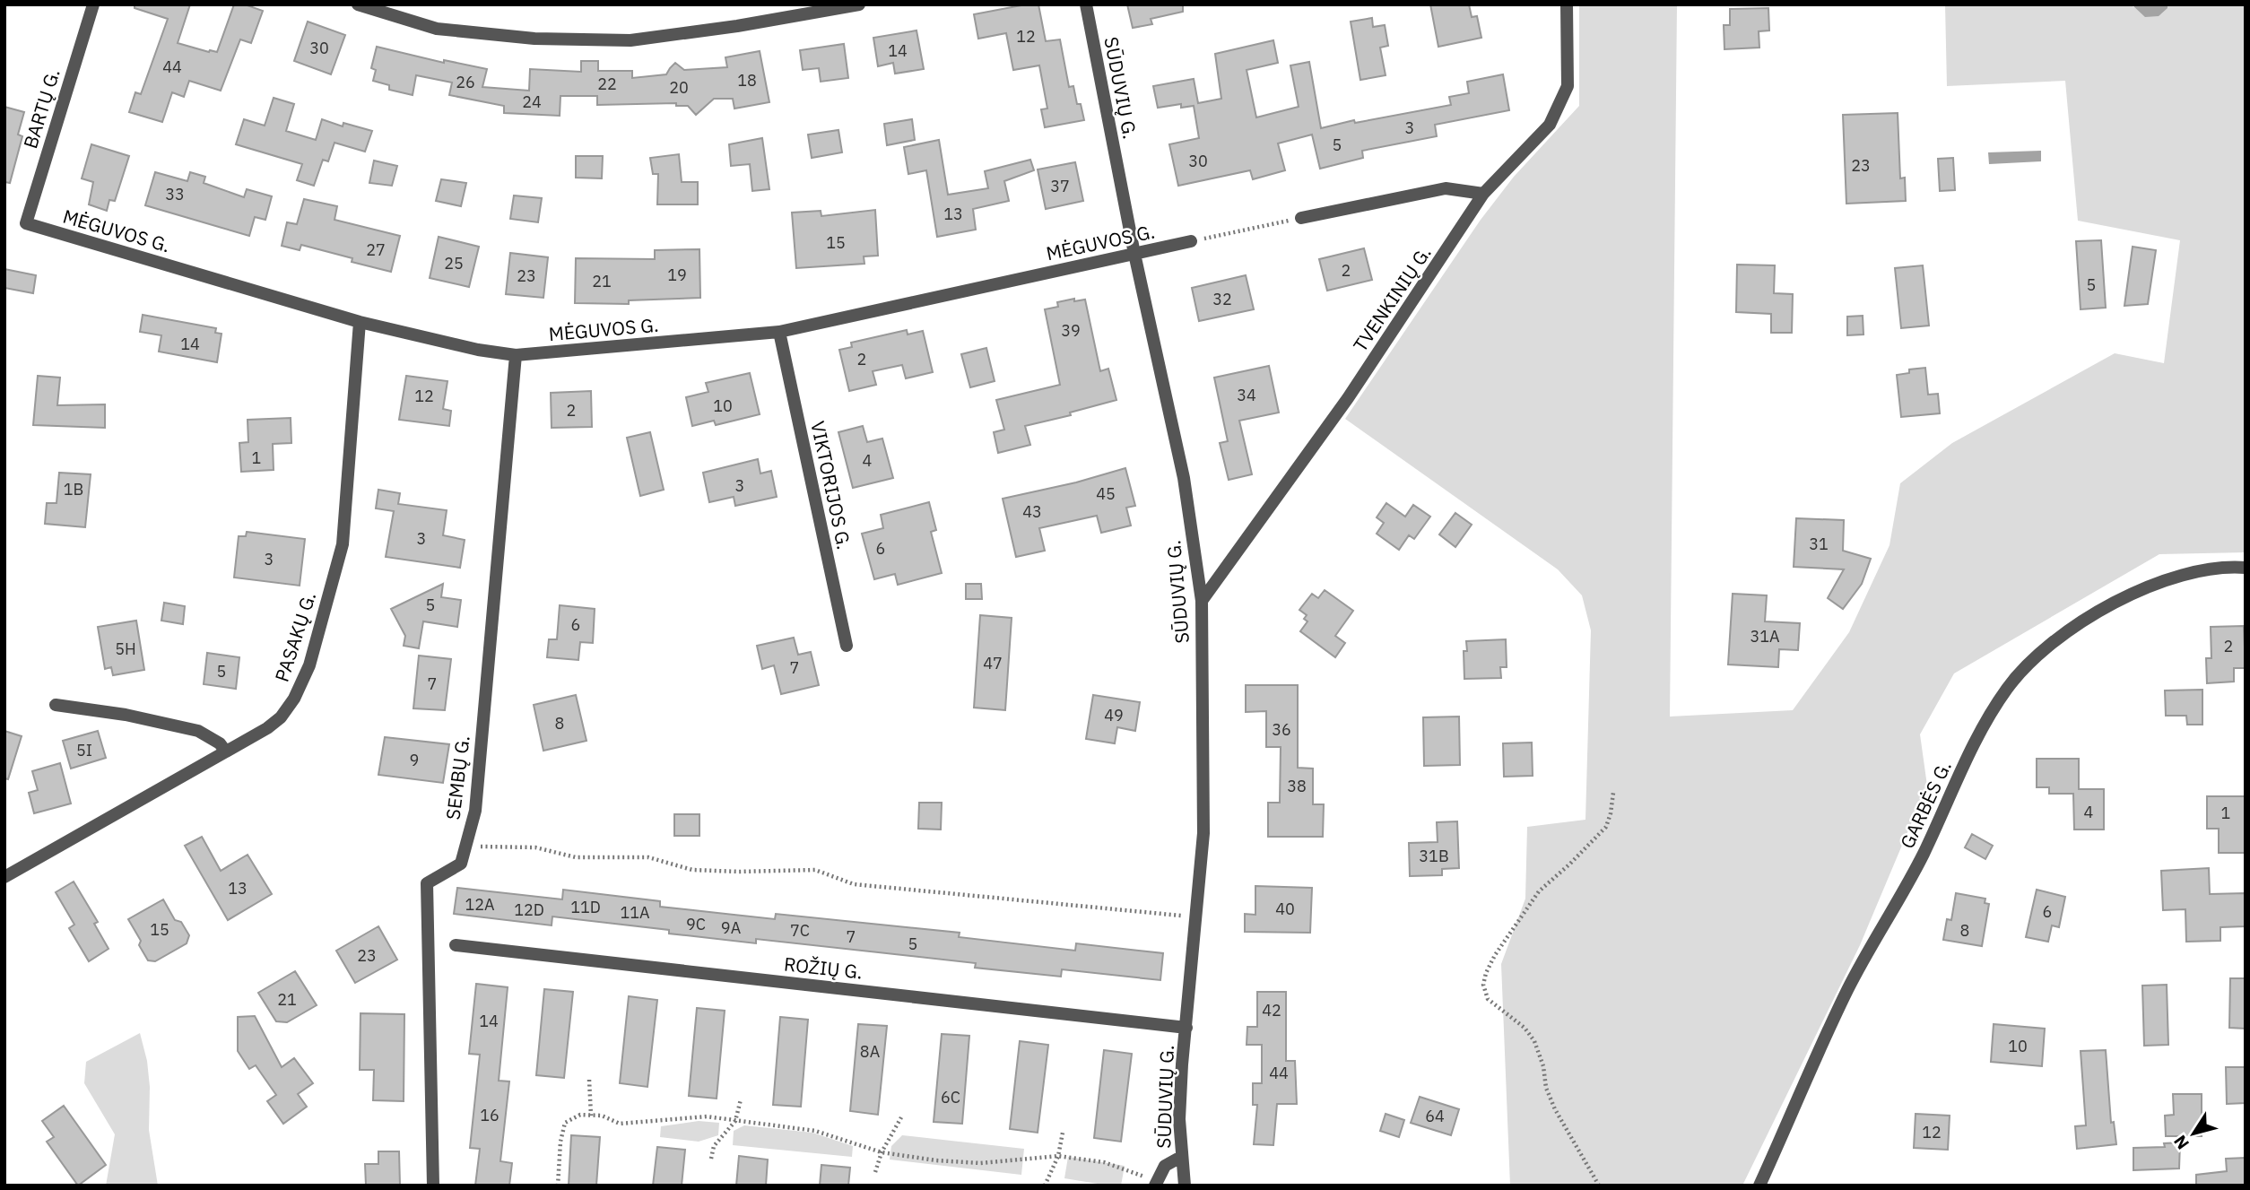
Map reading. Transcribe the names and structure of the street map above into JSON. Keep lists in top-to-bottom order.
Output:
{
  "streets": {
    "street": [
      "SŪDUVIŲ G.",
      "BARTŲ G.",
      "MĖGUVOS G.",
      "TVENKINIŲ G.",
      "VIKTORIJOS G.",
      "PASAKŲ G.",
      "SEMBŲ G.",
      "GARBĖS G.",
      "ROŽIŲ G."
    ]
  },
  "crossings": [
    ["SŪDUVIŲ G.", "MĖGUVOS G."],
    ["SŪDUVIŲ G.", "TVENKINIŲ G."],
    ["SŪDUVIŲ G.", "ROŽIŲ G."],
    ["BARTŲ G.", "MĖGUVOS G."],
    ["MĖGUVOS G.", "VIKTORIJOS G."],
    ["MĖGUVOS G.", "PASAKŲ G."],
    ["MĖGUVOS G.", "SEMBŲ G."]
  ],
  "house_numbers": [
    "12",
    "30",
    "14",
    "44",
    "18",
    "26",
    "22",
    "20",
    "24",
    "3",
    "5",
    "30",
    "23",
    "37",
    "33",
    "13",
    "15",
    "27",
    "25",
    "2",
    "19",
    "23",
    "21",
    "5",
    "32",
    "39",
    "14",
    "2",
    "34",
    "12",
    "10",
    "2",
    "1",
    "4",
    "3",
    "1B",
    "45",
    "43",
    "3",
    "31",
    "6",
    "3",
    "5",
    "6",
    "31A",
    "2",
    "5H",
    "47",
    "7",
    "5",
    "7",
    "49",
    "8",
    "36",
    "5I",
    "9",
    "38",
    "4",
    "1",
    "31B",
    "13",
    "12A",
    "11D",
    "40",
    "12D",
    "6",
    "11A",
    "9C",
    "9A",
    "15",
    "7C",
    "8",
    "7",
    "5",
    "23",
    "21",
    "42",
    "14",
    "10",
    "8A",
    "44",
    "6C",
    "16",
    "64",
    "12"
  ],
  "north": "bottom left"
}
